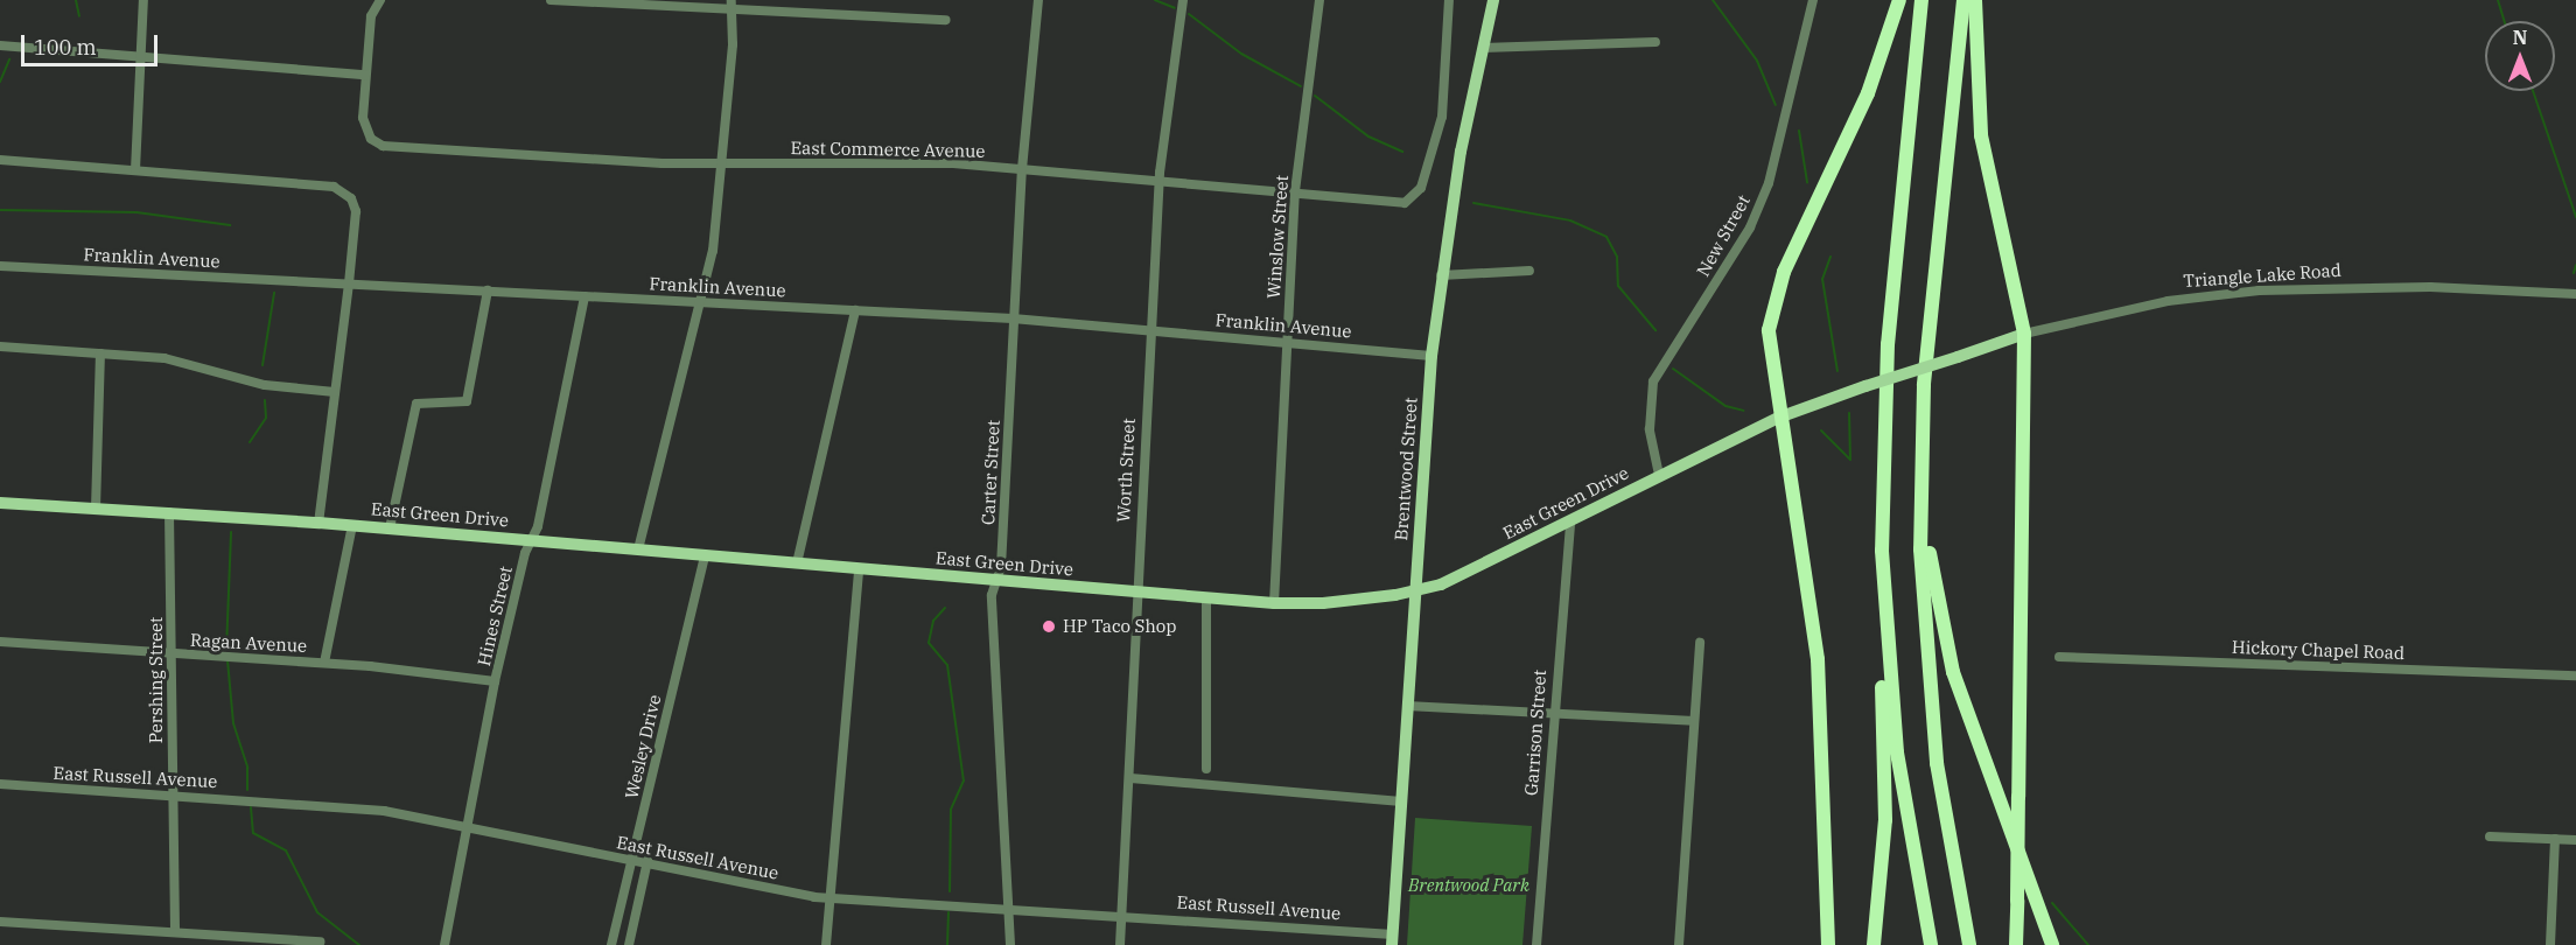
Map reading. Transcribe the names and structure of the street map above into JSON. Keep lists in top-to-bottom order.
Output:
{
  "streets": {
    "main road": ["Triangle Lake Road", "Brentwood Street", "East Green Drive"],
    "street": [
      "East Commerce Avenue",
      "New Street",
      "Winslow Street",
      "Franklin Avenue",
      "Worth Street",
      "Carter Street",
      "Hines Street",
      "Ragan Avenue",
      "Hickory Chapel Road",
      "Pershing Street",
      "Garrison Street",
      "Wesley Drive",
      "East Russell Avenue"
    ]
  },
  "crossings": [
    ["East Commerce Avenue", "Winslow Street"],
    ["East Commerce Avenue", "Worth Street"],
    ["East Commerce Avenue", "Carter Street"],
    ["New Street", "East Green Drive"],
    ["Winslow Street", "Franklin Avenue"],
    ["Winslow Street", "East Green Drive"],
    ["Franklin Avenue", "Brentwood Street"],
    ["Franklin Avenue", "Worth Street"],
    ["Franklin Avenue", "Carter Street"],
    ["Franklin Avenue", "Hines Street"],
    ["Triangle Lake Road", "East Green Drive"],
    ["Brentwood Street", "East Green Drive"],
    ["Brentwood Street", "East Russell Avenue"],
    ["Worth Street", "East Green Drive"],
    ["Worth Street", "East Russell Avenue"],
    ["Carter Street", "East Green Drive"],
    ["Carter Street", "East Russell Avenue"],
    ["East Green Drive", "Hines Street"],
    ["East Green Drive", "Pershing Street"],
    ["East Green Drive", "Garrison Street"],
    ["East Green Drive", "Wesley Drive"],
    ["Hines Street", "Ragan Avenue"],
    ["Hines Street", "East Russell Avenue"],
    ["Ragan Avenue", "Pershing Street"],
    ["Pershing Street", "East Russell Avenue"],
    ["Wesley Drive", "East Russell Avenue"]
  ],
  "parks": ["Brentwood Park"],
  "places": ["HP Taco Shop"],
  "scale_bar": "100 m",
  "north": "top"
}
